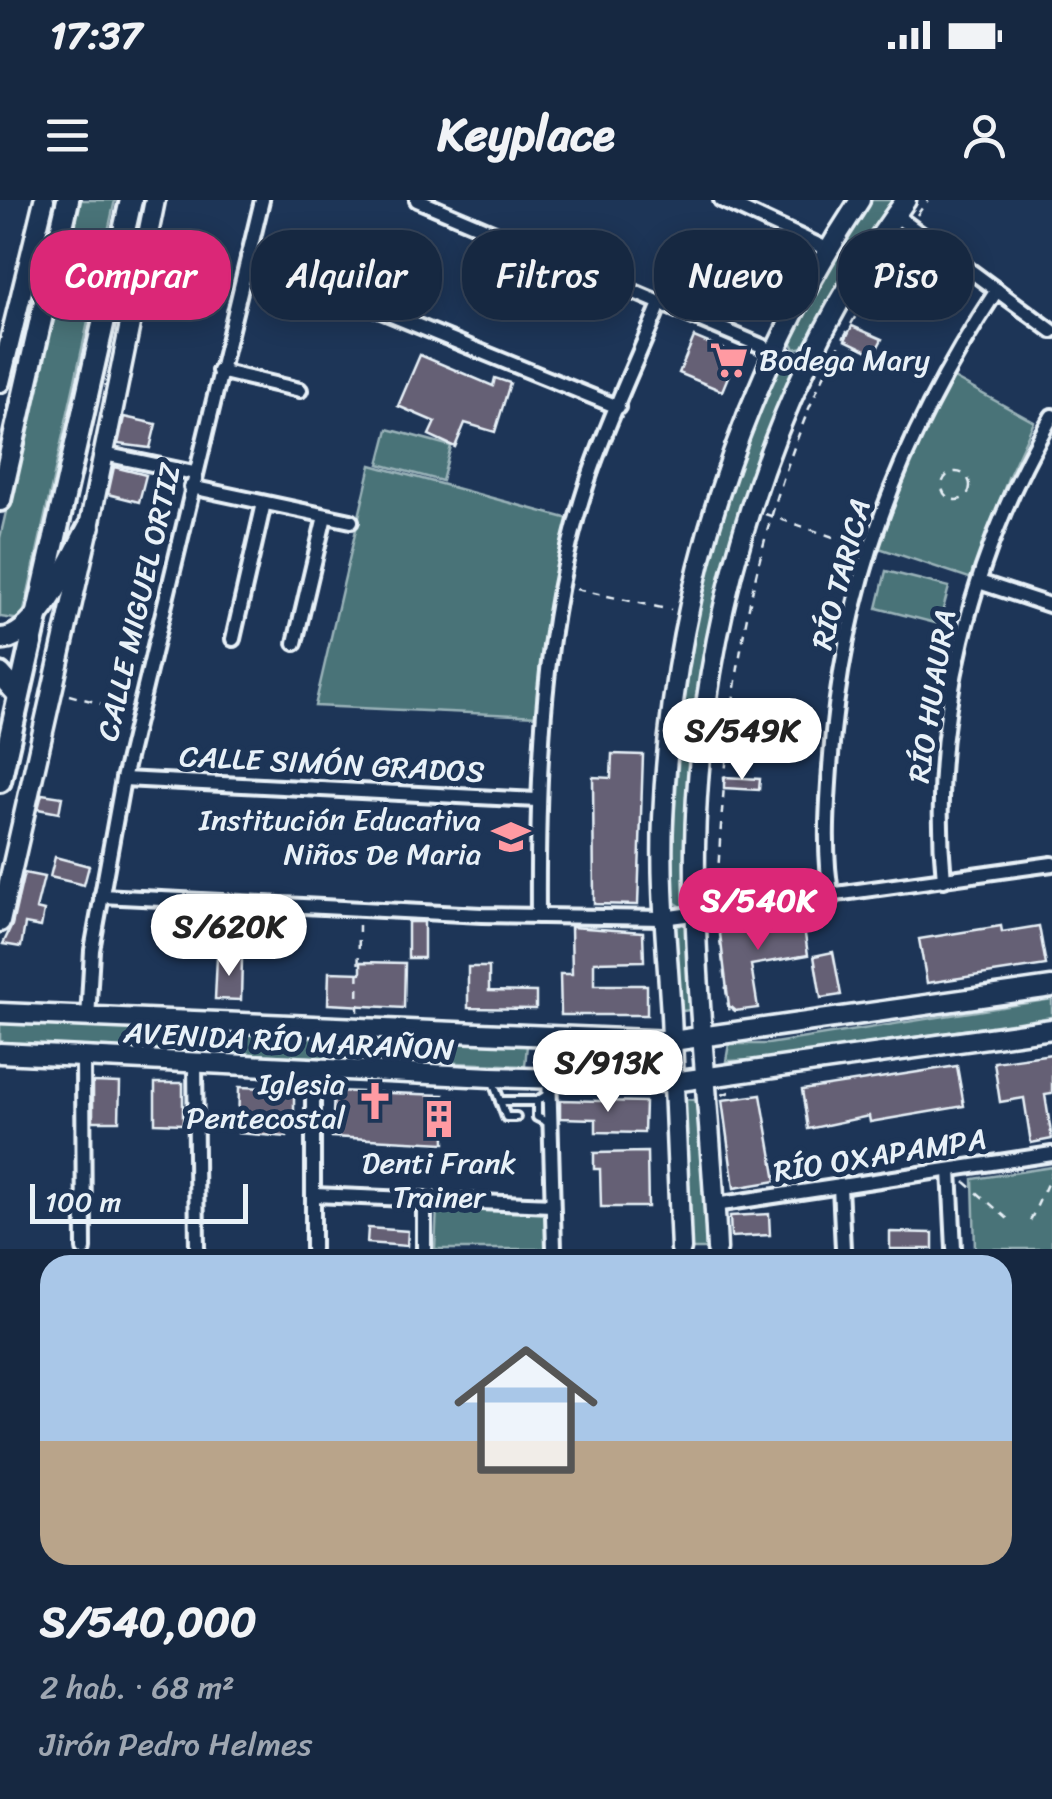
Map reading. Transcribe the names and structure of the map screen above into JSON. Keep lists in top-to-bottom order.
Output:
{
  "streets": {
    "main road": ["AVENIDA RÍO MARAÑON"],
    "street": [
      "RÍO TARICA",
      "CALLE MIGUEL ORTIZ",
      "RÍO HUAURA",
      "CALLE SIMÓN GRADOS",
      "RÍO OXAPAMPA"
    ]
  },
  "crossings": [
    ["CALLE MIGUEL ORTIZ", "CALLE SIMÓN GRADOS"],
    ["CALLE MIGUEL ORTIZ", "AVENIDA RÍO MARAÑON"]
  ],
  "places": {
    "supermarket": ["Bodega Mary"],
    "school or university": ["Institución Educativa Niños De Maria"],
    "church": ["Iglesia Pentecostal"],
    "building": ["Denti Frank Trainer"]
  },
  "scale_bar": "100 m",
  "page": {
    "status": "17:37",
    "header": "Keyplace",
    "chip": [
      "Comprar",
      "Alquilar",
      "Filtros",
      "Nuevo",
      "Piso"
    ],
    "price": [
      "S/549K",
      "S/540K",
      "S/620K",
      "S/913K"
    ],
    "scale": "100 m",
    "list": [
      {
        "name": "S/540,000",
        "note": "2 hab. · 68 m² · Jirón Pedro Helmes"
      }
    ]
  }
}
